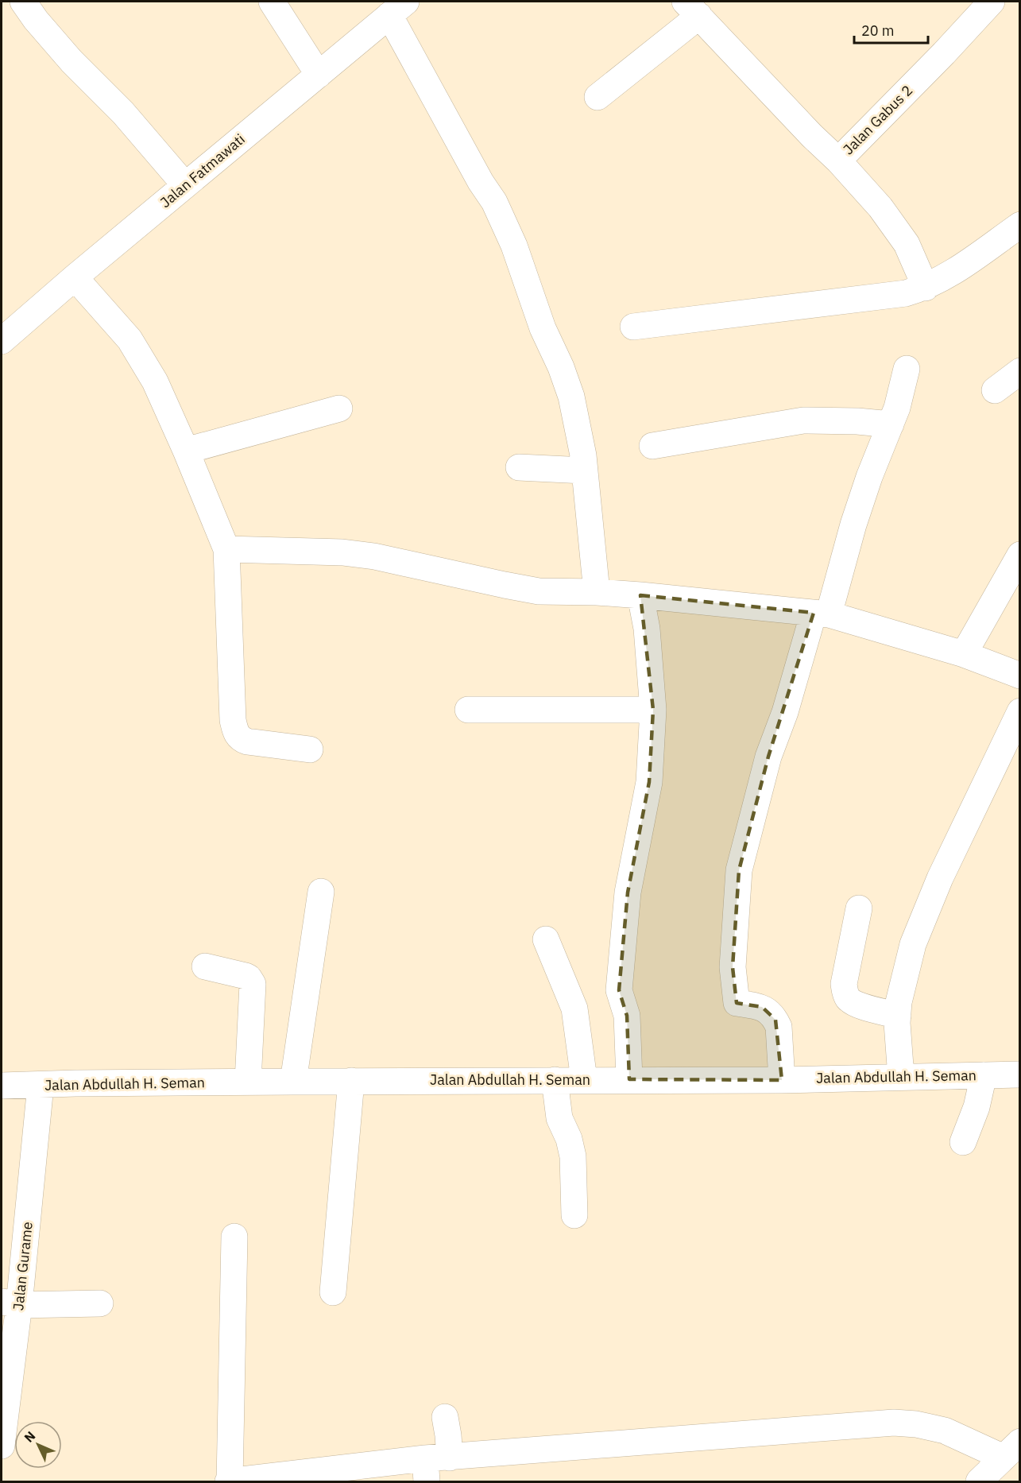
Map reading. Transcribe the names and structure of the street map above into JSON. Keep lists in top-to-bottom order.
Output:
{
  "streets": {
    "street": [
      "Jalan Gabus 2",
      "Jalan Fatmawati",
      "Jalan Abdullah H. Seman",
      "Jalan Gurame"
    ]
  },
  "crossings": [
    ["Jalan Abdullah H. Seman", "Jalan Gurame"]
  ],
  "scale_bar": "20 m",
  "north": "top left"
}
